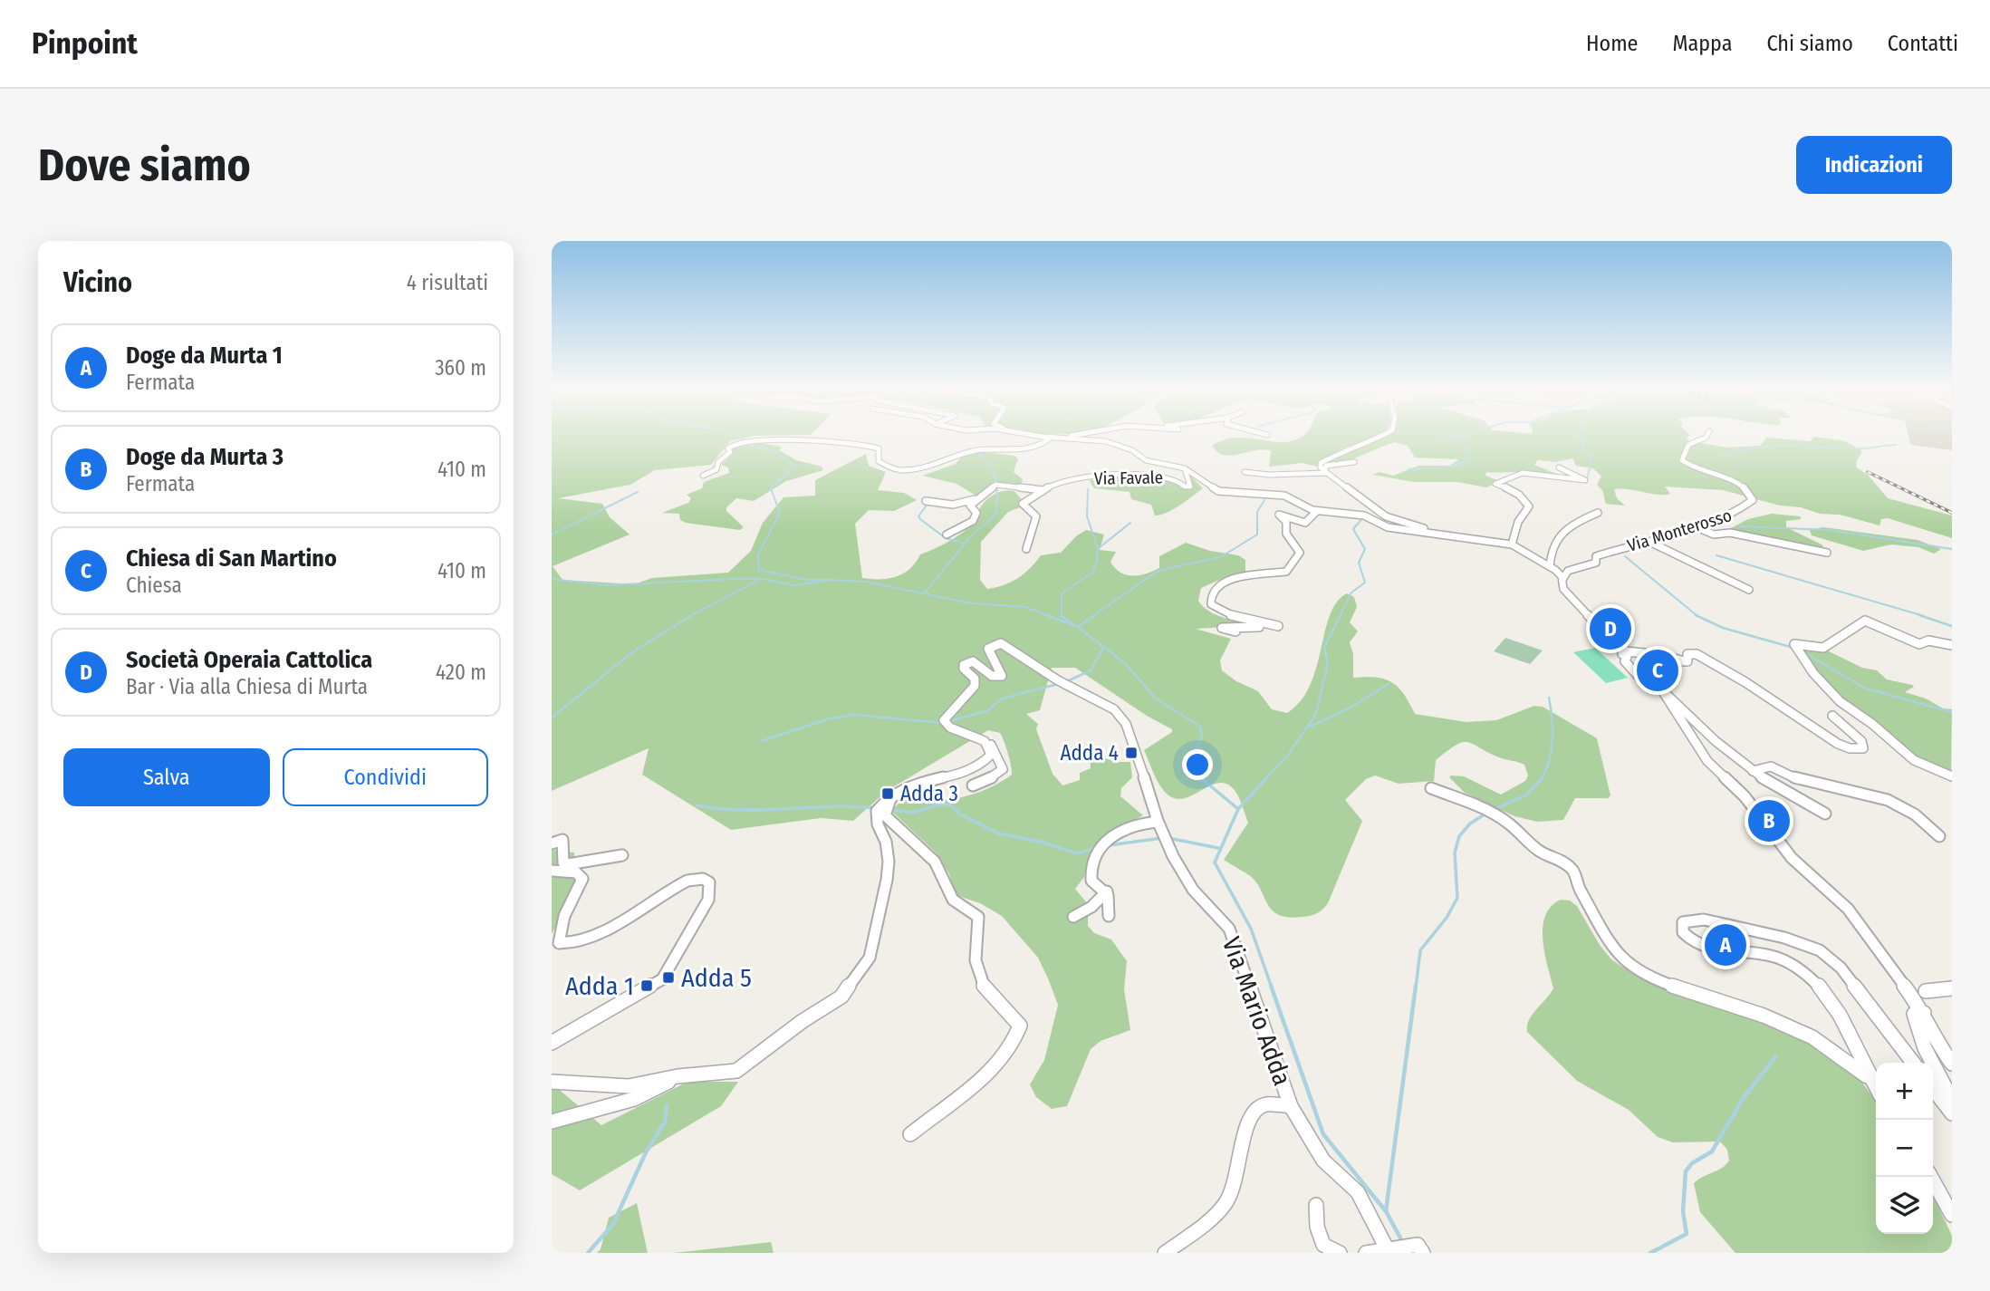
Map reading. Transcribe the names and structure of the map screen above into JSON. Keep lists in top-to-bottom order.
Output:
{
  "streets": {
    "street": ["Via Favale", "Via Monterosso", "Via Mario Adda"]
  },
  "places": {
    "transit": [
      "Adda 4",
      "Adda 3",
      "Adda 5",
      "Adda 1"
    ]
  },
  "page": {
    "header": "Pinpoint",
    "nav": [
      "Home",
      "Mappa",
      "Chi siamo",
      "Contatti"
    ],
    "buttons": [
      "Indicazioni",
      ["Salva", "Condividi"]
    ],
    "title": "Dove siamo",
    "heading": ["Vicino", "4 risultati"],
    "list": [
      {
        "mark": "A",
        "name": "Doge da Murta 1",
        "note": "Fermata",
        "value": "360 m"
      },
      {
        "mark": "B",
        "name": "Doge da Murta 3",
        "note": "Fermata",
        "value": "410 m"
      },
      {
        "mark": "C",
        "name": "Chiesa di San Martino",
        "note": "Chiesa",
        "value": "410 m"
      },
      {
        "mark": "D",
        "name": "Società Operaia Cattolica",
        "note": "Bar · Via alla Chiesa di Murta",
        "value": "420 m"
      }
    ],
    "pins": [
      "D",
      "C",
      "B",
      "A"
    ],
    "map_buttons": ["+", "−"]
  }
}
